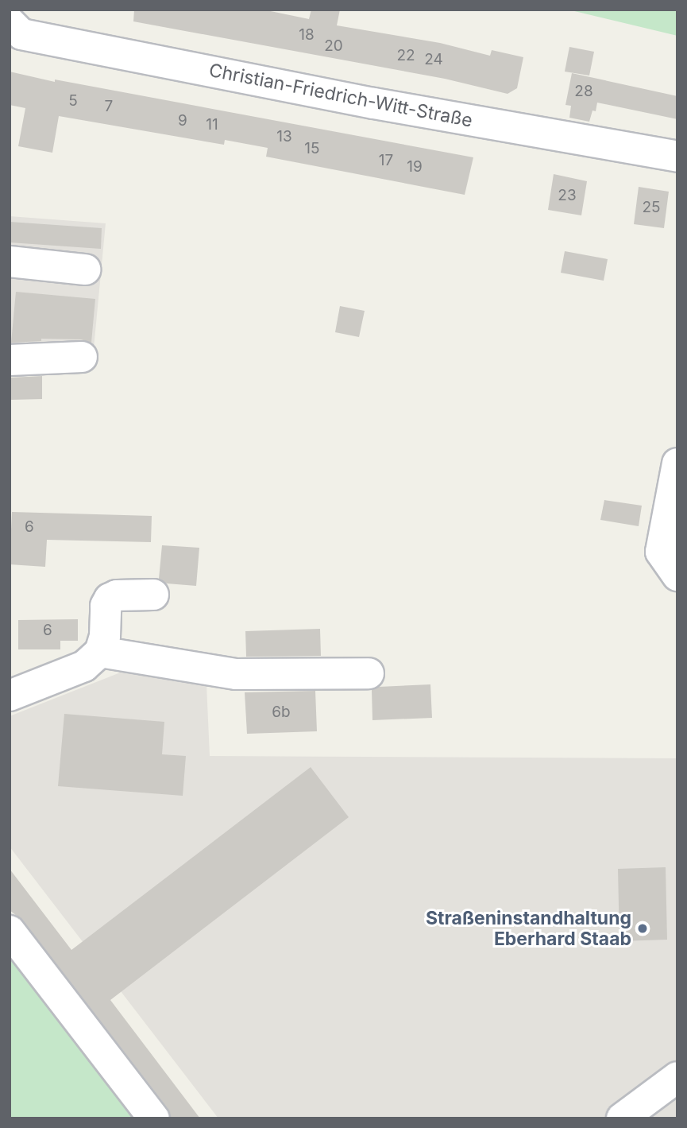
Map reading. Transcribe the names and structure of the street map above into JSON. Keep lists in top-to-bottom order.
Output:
{
  "streets": {
    "street": ["Christian-Friedrich-Witt-Straße"]
  },
  "places": ["Straßeninstandhaltung Eberhard Staab"],
  "house_numbers": [
    "18",
    "20",
    "22",
    "24",
    "28",
    "5",
    "7",
    "9",
    "11",
    "13",
    "15",
    "17",
    "19",
    "23",
    "25",
    "6",
    "6",
    "6b"
  ]
}
